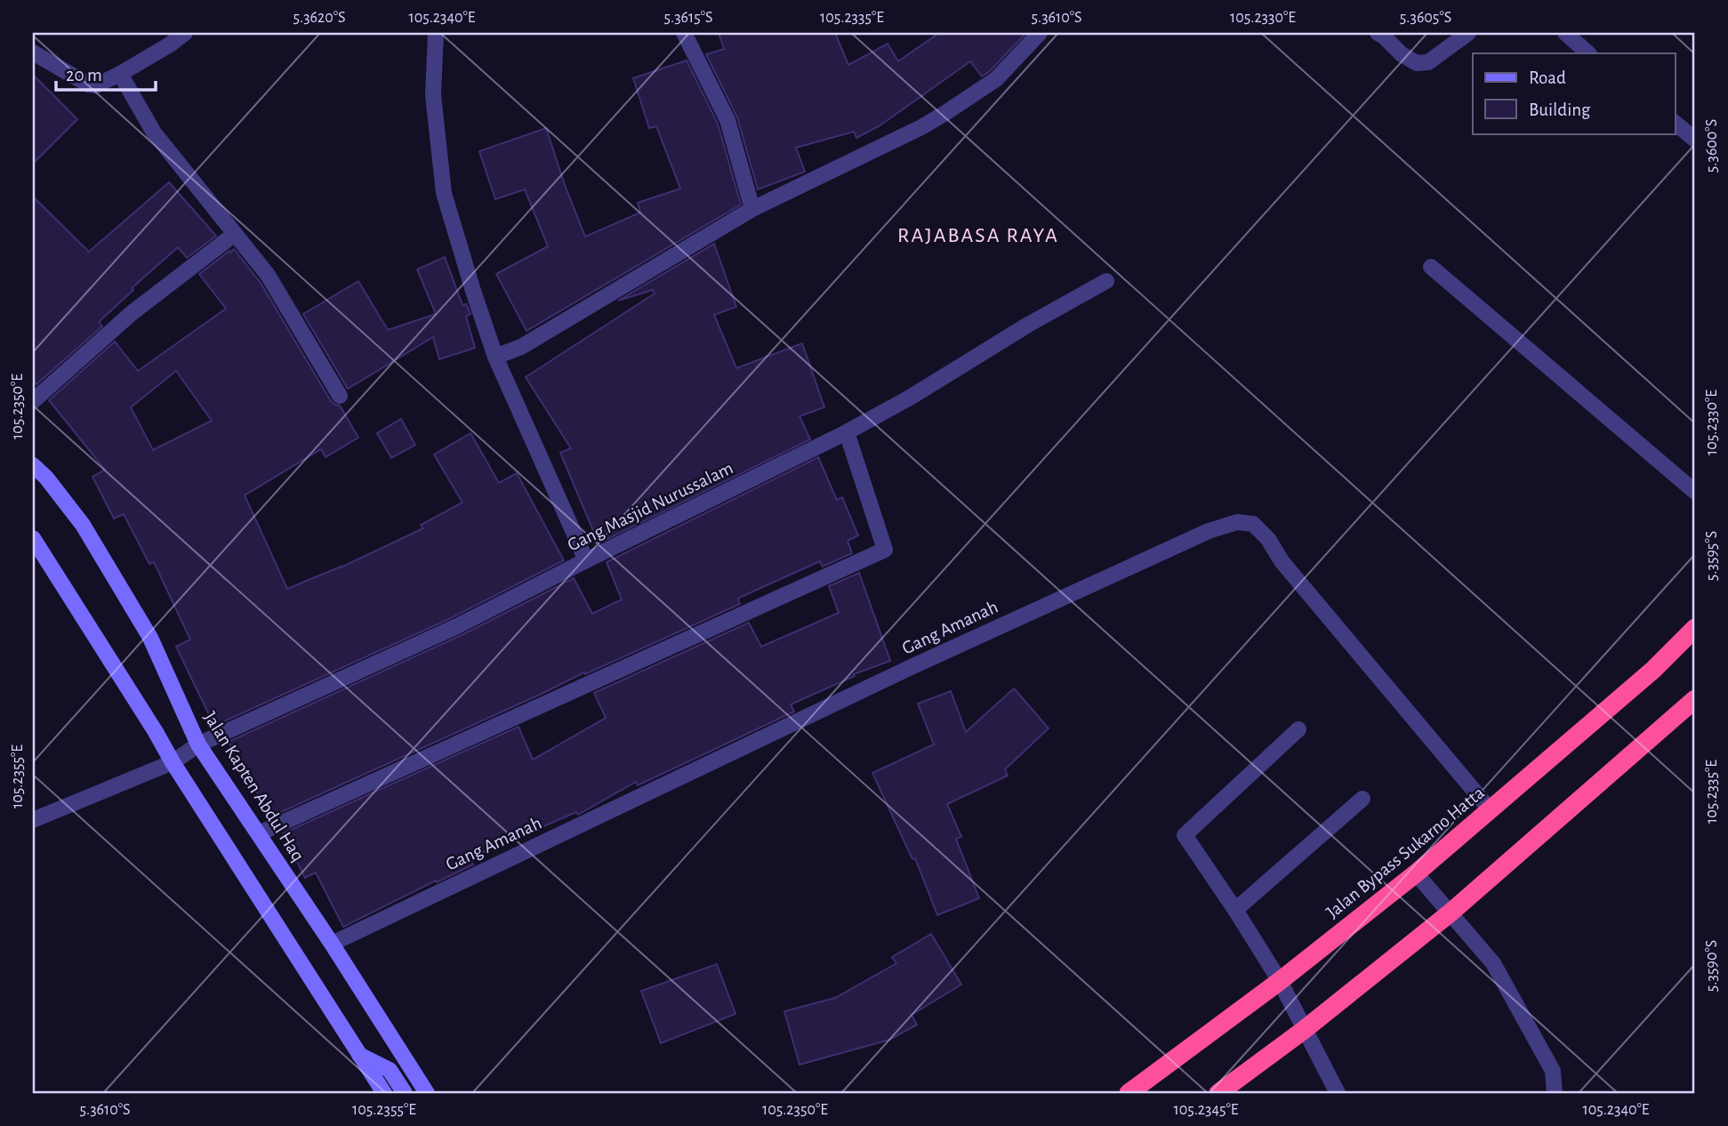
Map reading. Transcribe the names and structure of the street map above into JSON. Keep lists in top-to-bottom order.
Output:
{
  "streets": {
    "highway": ["Jalan Bypass Sukarno Hatta"],
    "street": ["Gang Masjid Nurussalam", "Gang Amanah", "Jalan Kapten Abdul Haq"]
  },
  "crossings": [
    ["Gang Masjid Nurussalam", "Jalan Kapten Abdul Haq"],
    ["Gang Amanah", "Jalan Kapten Abdul Haq"],
    ["Gang Amanah", "Jalan Bypass Sukarno Hatta"]
  ],
  "districts": ["RAJABASA RAYA"],
  "legend": ["Road", "Building"],
  "scale_bar": "20 m",
  "coordinates": [
    "5.3620°S",
    "105.2340°E",
    "5.3615°S",
    "105.2335°E",
    "5.3610°S",
    "105.2330°E",
    "5.3605°S",
    "5.3600°S",
    "105.2350°E",
    "5.3595°S",
    "105.2355°E",
    "5.3590°S",
    "105.2345°E"
  ]
}
